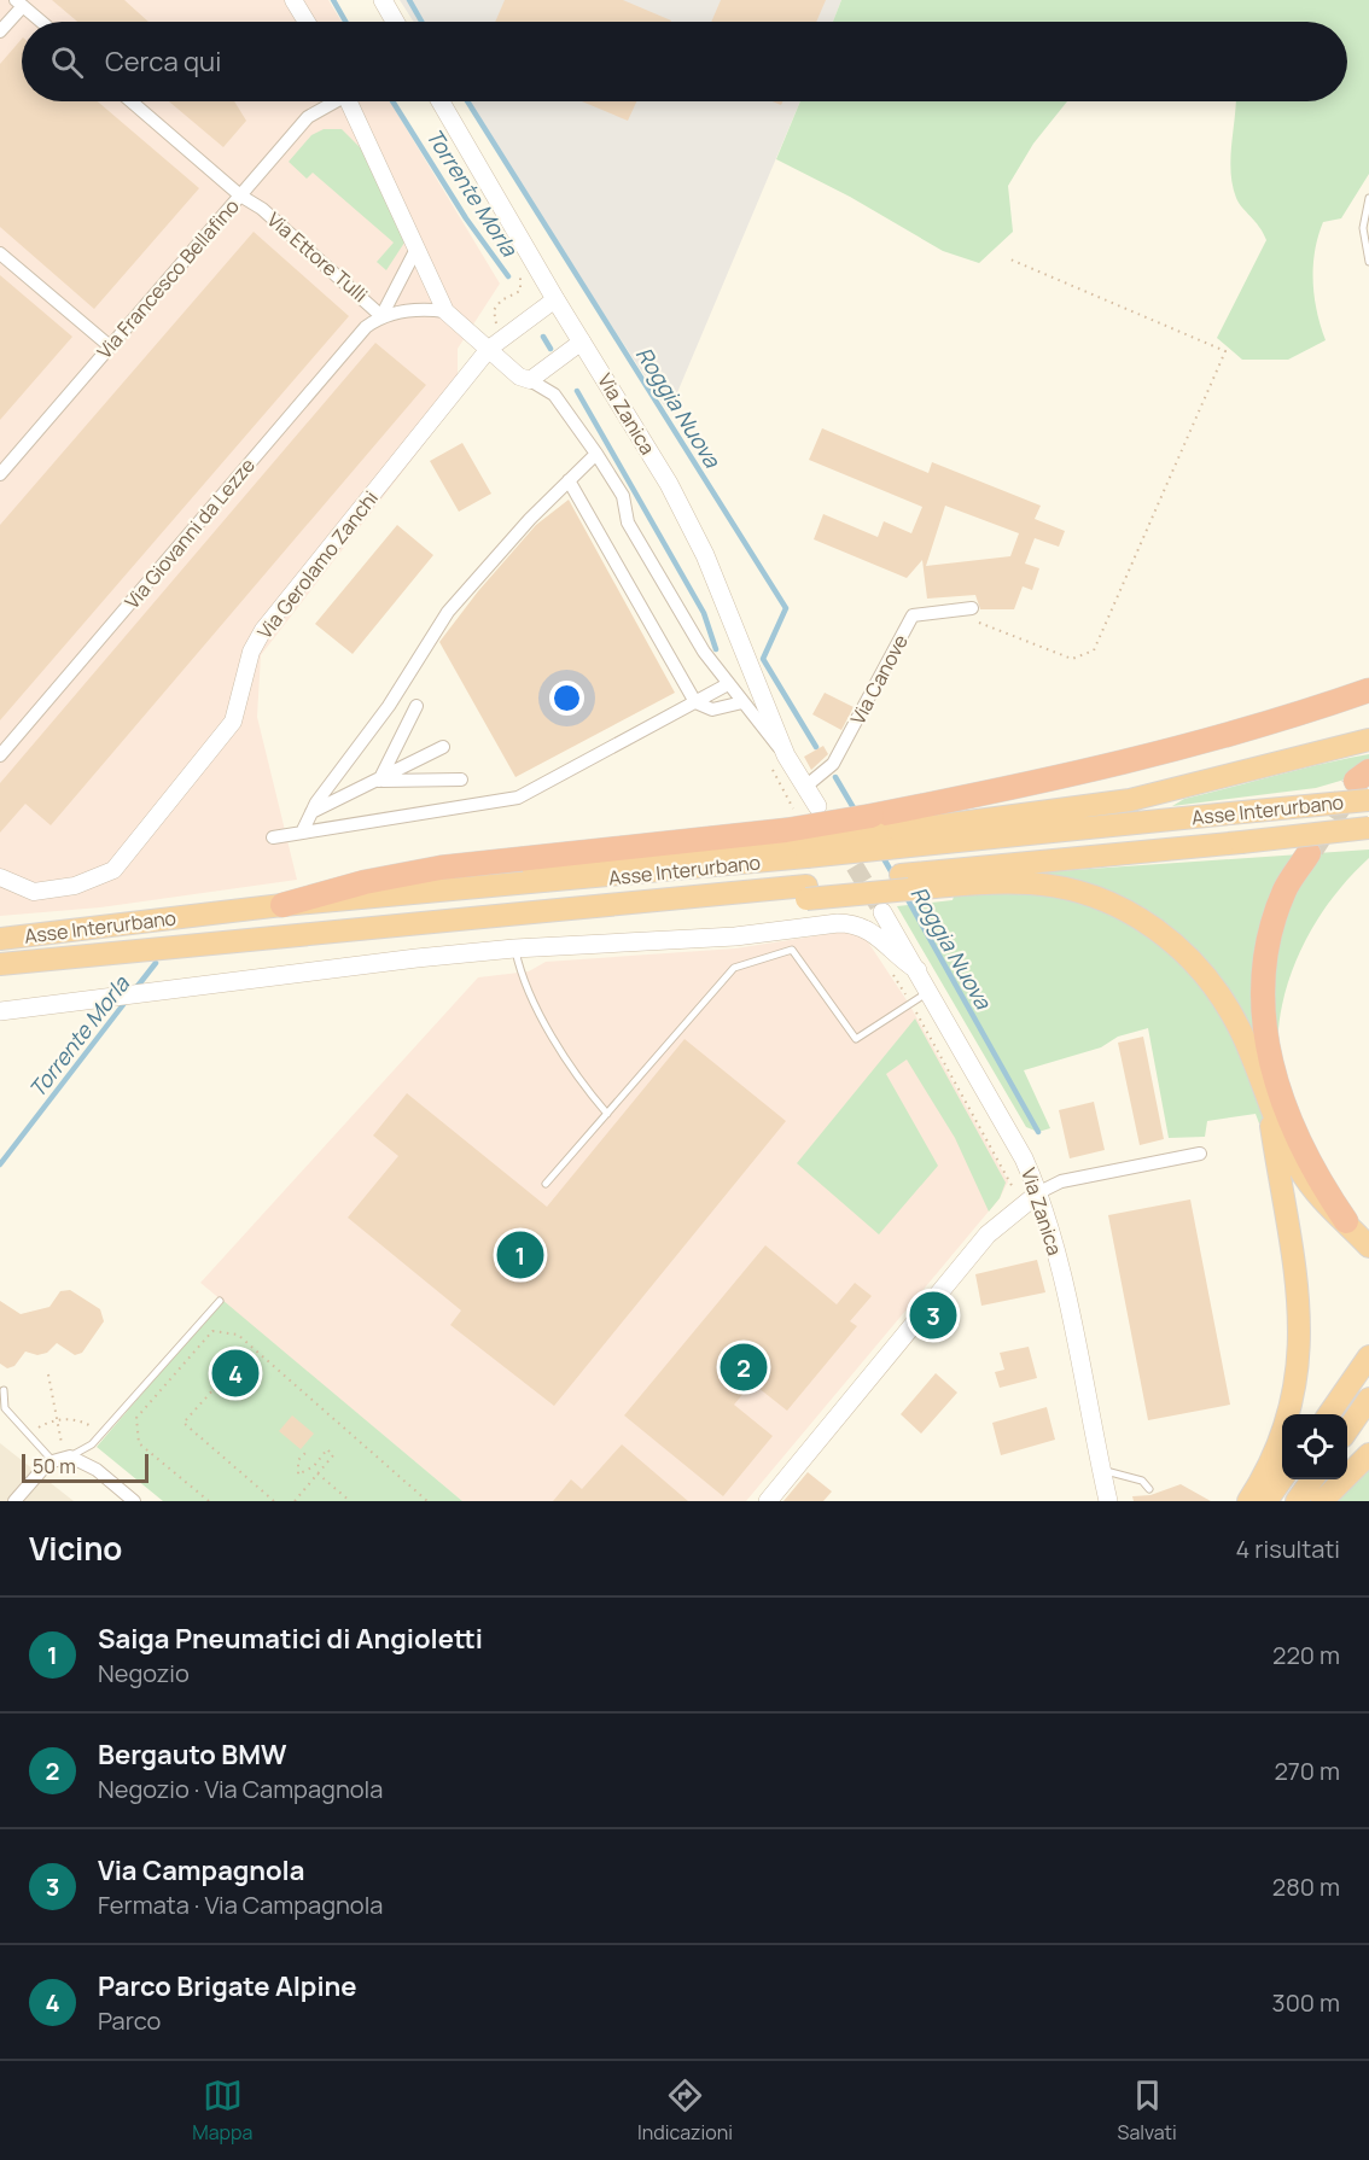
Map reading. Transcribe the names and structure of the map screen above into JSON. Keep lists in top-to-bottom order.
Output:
{
  "streets": {
    "highway": ["Asse Interurbano"],
    "main road": ["Via Zanica"],
    "street": [
      "Via Ettore Tulli",
      "Via Francesco Bellafino",
      "Via Giovanni da Lezze",
      "Via Gerolamo Zanchi",
      "Via Canove"
    ]
  },
  "crossings": [
    ["Via Ettore Tulli", "Via Francesco Bellafino"],
    ["Via Ettore Tulli", "Via Giovanni da Lezze"],
    ["Via Zanica", "Via Gerolamo Zanchi"],
    ["Via Zanica", "Via Canove"]
  ],
  "water": ["Torrente Morla", "Roggia Nuova"],
  "scale_bar": "50 m",
  "page": {
    "search": "Cerca qui",
    "pins": [
      "1",
      "3",
      "2",
      "4"
    ],
    "scale": "50 m",
    "heading": ["Vicino", "4 risultati"],
    "list": [
      {
        "mark": "1",
        "name": "Saiga Pneumatici di Angioletti",
        "note": "Negozio",
        "value": "220 m"
      },
      {
        "mark": "2",
        "name": "Bergauto BMW",
        "note": "Negozio · Via Campagnola",
        "value": "270 m"
      },
      {
        "mark": "3",
        "name": "Via Campagnola",
        "note": "Fermata · Via Campagnola",
        "value": "280 m"
      },
      {
        "mark": "4",
        "name": "Parco Brigate Alpine",
        "note": "Parco",
        "value": "300 m"
      }
    ],
    "nav": ["Mappa", "Indicazioni", "Salvati"]
  }
}
